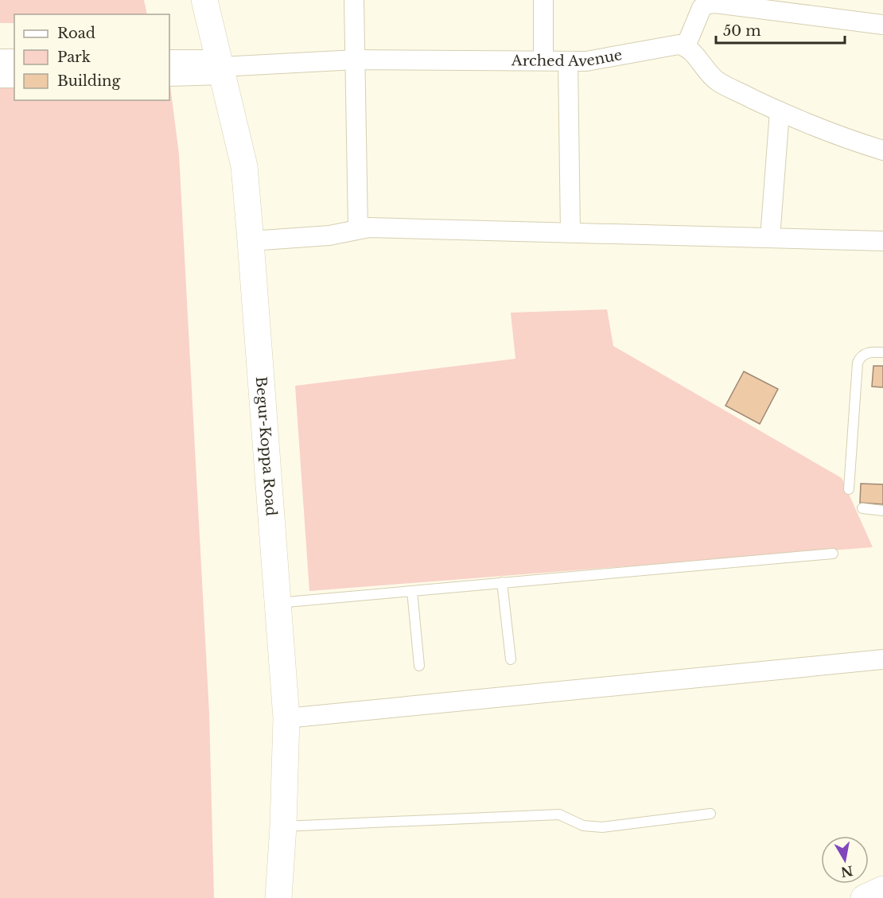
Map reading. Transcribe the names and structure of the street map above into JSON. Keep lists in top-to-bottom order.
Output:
{
  "streets": {
    "main road": ["Begur-Koppa Road"],
    "street": ["Arched Avenue"]
  },
  "crossings": [
    ["Arched Avenue", "Begur-Koppa Road"]
  ],
  "legend": ["Road", "Park", "Building"],
  "scale_bar": "50 m",
  "north": "bottom"
}
